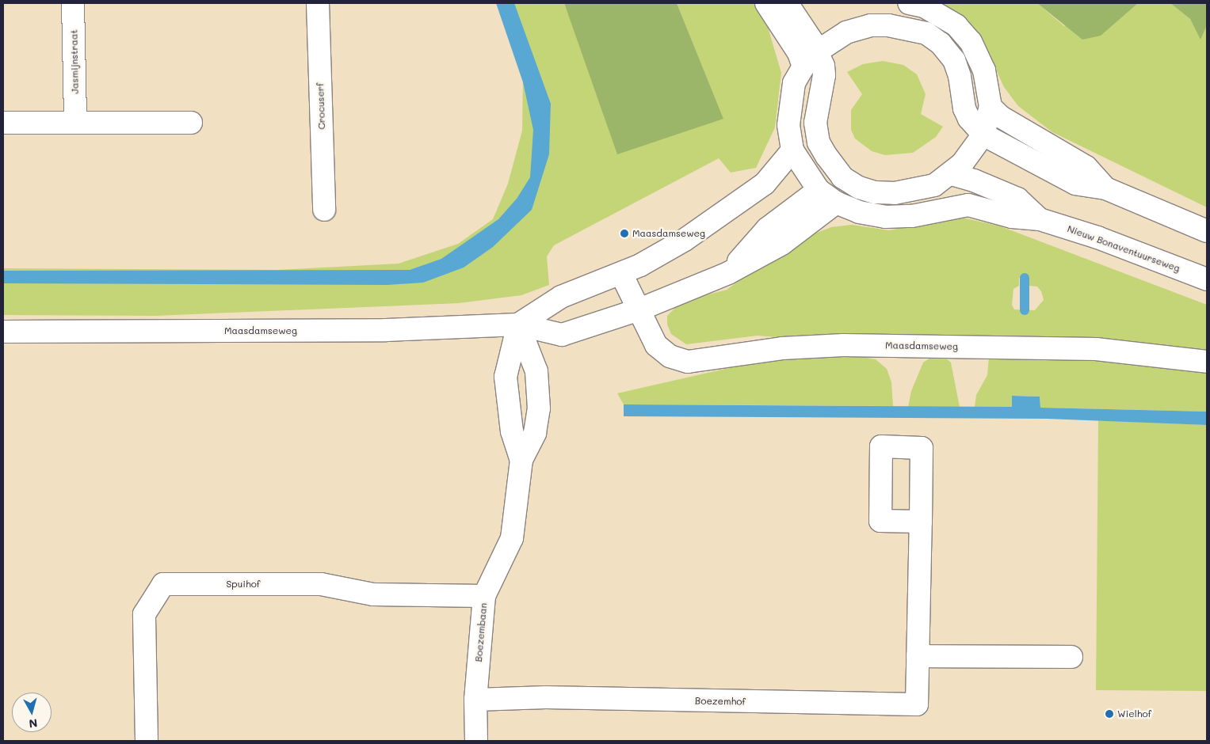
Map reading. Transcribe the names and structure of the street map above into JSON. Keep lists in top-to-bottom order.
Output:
{
  "streets": {
    "street": [
      "Jasmijnstraat",
      "Crocuserf",
      "Nieuw Bonaventuurseweg",
      "Maasdamseweg",
      "Spuihof",
      "Boezembaan",
      "Boezemhof"
    ]
  },
  "crossings": [
    ["Nieuw Bonaventuurseweg", "Maasdamseweg"],
    ["Maasdamseweg", "Boezembaan"],
    ["Spuihof", "Boezembaan"],
    ["Boezembaan", "Boezemhof"]
  ],
  "places": ["Maasdamseweg", "Wielhof"],
  "north": "bottom"
}
